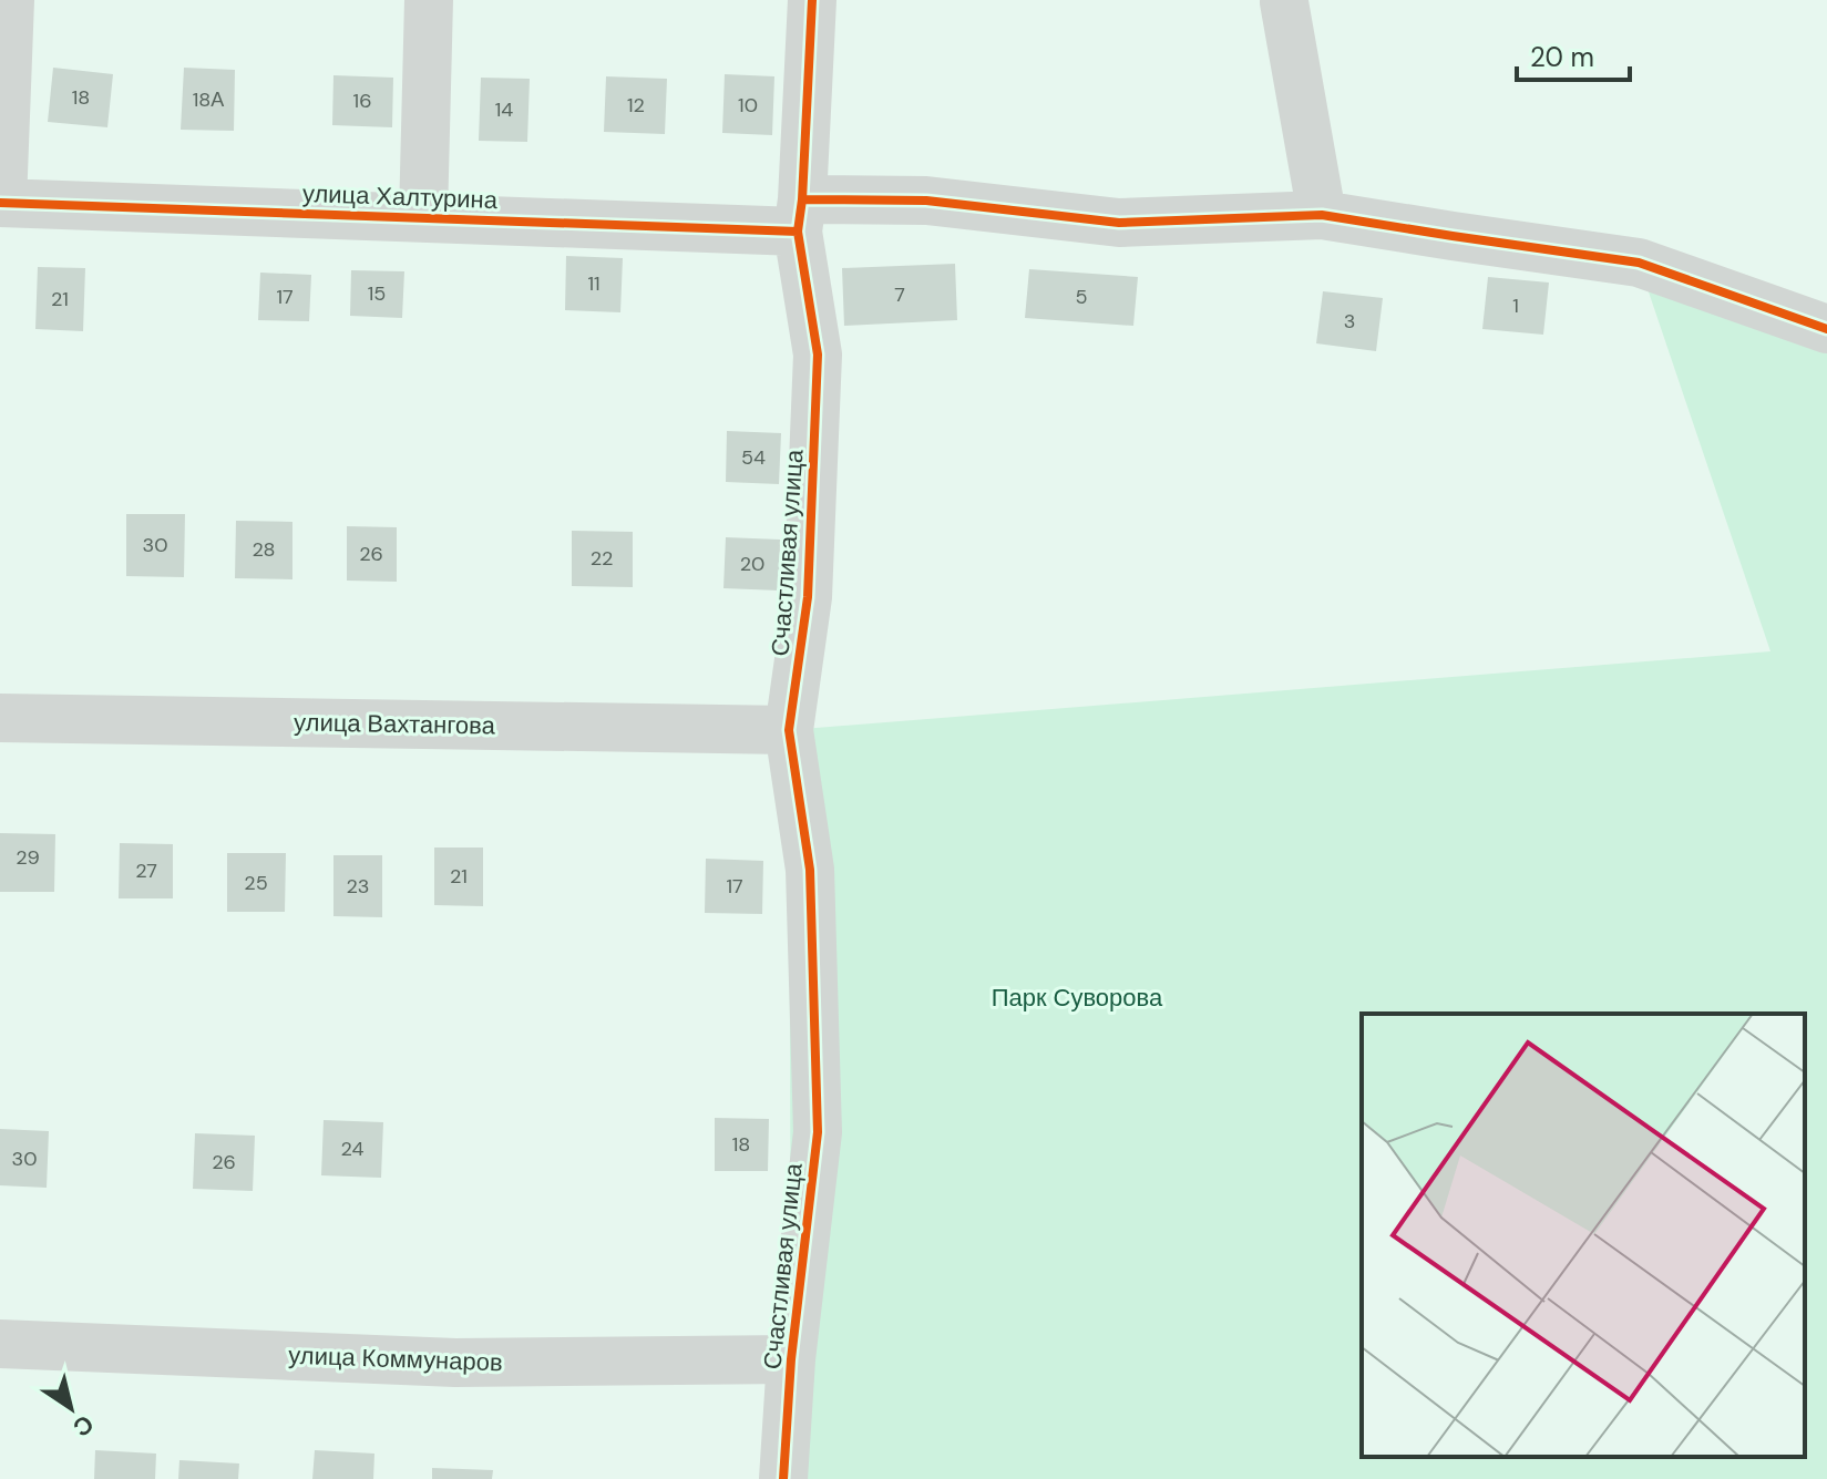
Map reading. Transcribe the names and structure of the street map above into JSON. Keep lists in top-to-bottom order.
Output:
{
  "streets": {
    "street": [
      "улица Халтурина",
      "Счастливая улица",
      "улица Вахтангова",
      "улица Коммунаров"
    ]
  },
  "crossings": [
    ["улица Халтурина", "Счастливая улица"],
    ["Счастливая улица", "улица Вахтангова"],
    ["Счастливая улица", "улица Коммунаров"]
  ],
  "parks": ["Парк Суворова"],
  "house_numbers": [
    "18",
    "18А",
    "16",
    "12",
    "10",
    "14",
    "11",
    "15",
    "7",
    "17",
    "5",
    "21",
    "1",
    "3",
    "54",
    "30",
    "28",
    "26",
    "22",
    "20",
    "29",
    "27",
    "21",
    "25",
    "23",
    "17",
    "18",
    "24",
    "30",
    "26"
  ],
  "scale_bar": "20 m",
  "north": "bottom right"
}
